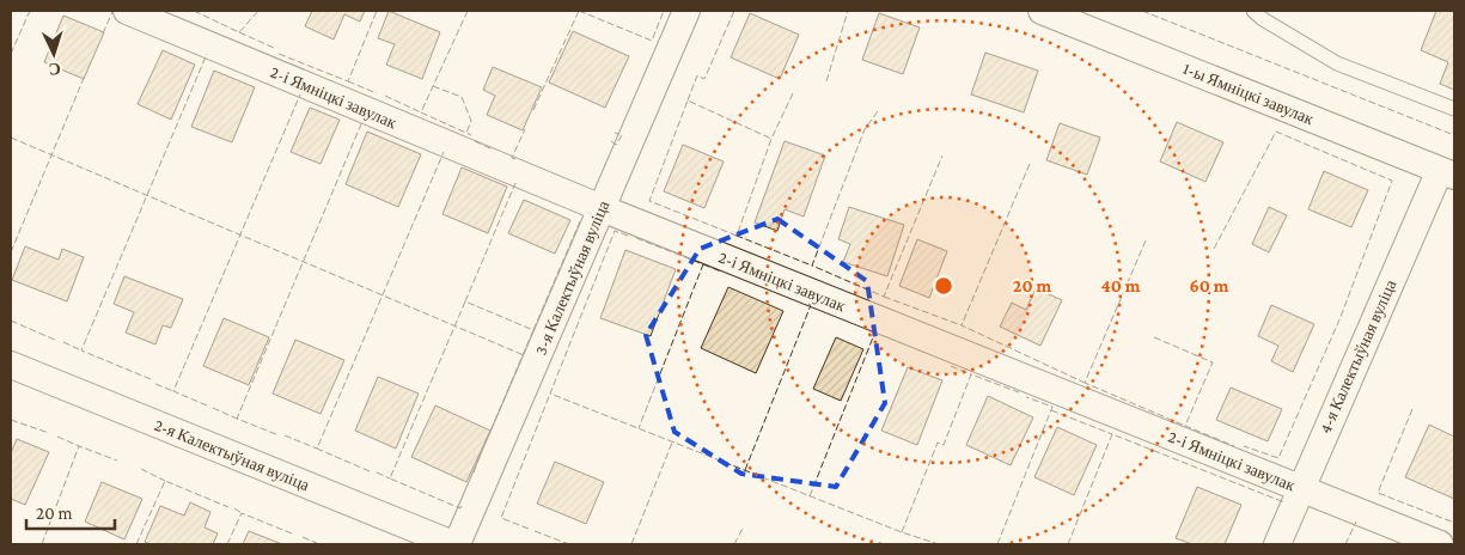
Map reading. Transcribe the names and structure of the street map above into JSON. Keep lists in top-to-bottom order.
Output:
{
  "streets": {
    "street": [
      "1-ы Ямніцкі завулак",
      "2-і Ямніцкі завулак",
      "3-я Калектыўная вуліца",
      "4-я Калектыўная вуліца",
      "2-я Калектыўная вуліца"
    ]
  },
  "crossings": [
    ["1-ы Ямніцкі завулак", "4-я Калектыўная вуліца"],
    ["2-і Ямніцкі завулак", "3-я Калектыўная вуліца"],
    ["2-і Ямніцкі завулак", "4-я Калектыўная вуліца"],
    ["3-я Калектыўная вуліца", "2-я Калектыўная вуліца"]
  ],
  "scale_bar": "20 m",
  "north": "bottom",
  "rings": ["20 m", "40 m", "60 m"]
}
